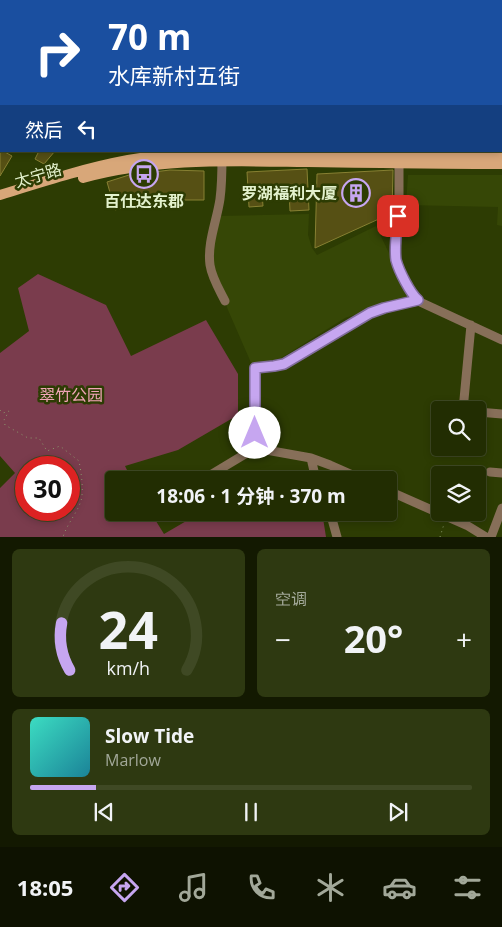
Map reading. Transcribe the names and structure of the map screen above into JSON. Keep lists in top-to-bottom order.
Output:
{
  "streets": {
    "main road": ["太宁路"]
  },
  "parks": ["翠竹公园"],
  "places": {
    "bus stop": ["百仕达东郡"],
    "building": ["罗湖福利大厦"]
  },
  "page": {
    "turn": ["70 m", "水库新村五街"],
    "then": "然后",
    "limit": "30",
    "trip": "18:06 · 1 分钟 · 370 m",
    "tile": "空调",
    "heat": ["−", "20°", "+"],
    "song": ["Slow Tide", "Marlow"],
    "tabs": "18:05",
    "gauge": ["24", "km/h"]
  }
}
